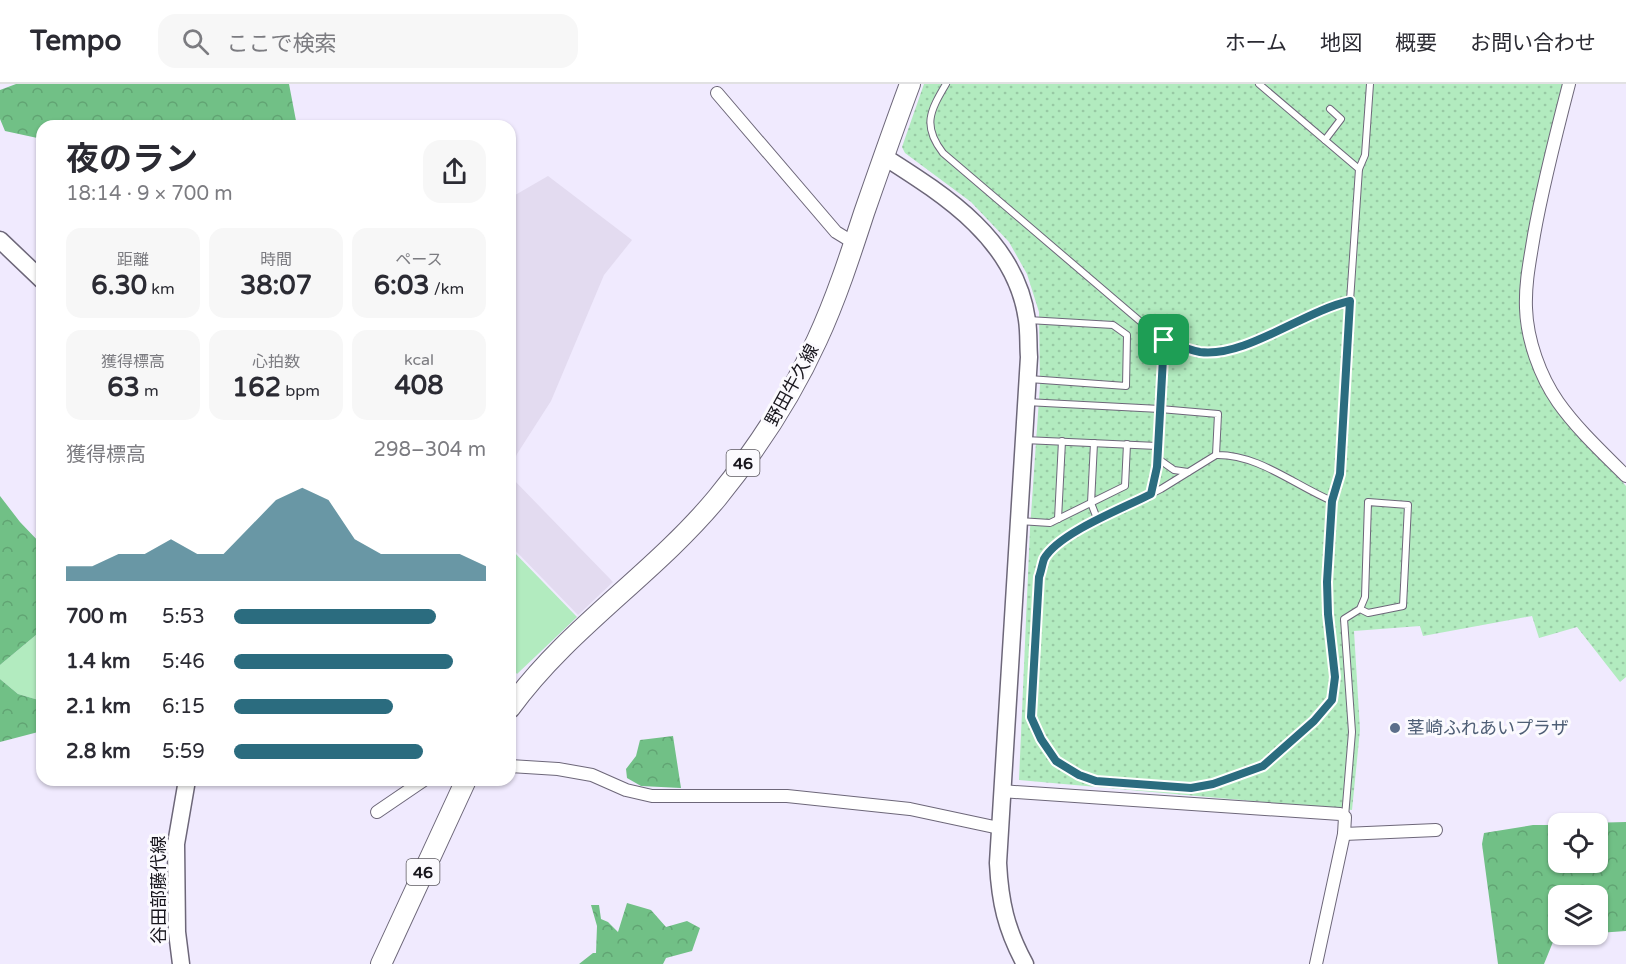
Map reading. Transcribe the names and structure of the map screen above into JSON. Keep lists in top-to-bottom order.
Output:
{
  "streets": {
    "main road": ["野田牛久線", "46"],
    "street": ["谷田部藤代線"]
  },
  "places": ["茎崎ふれあいプラザ"],
  "page": {
    "header": "Tempo",
    "search": "ここで検索",
    "nav": [
      "ホーム",
      "地図",
      "概要",
      "お問い合わせ"
    ],
    "heading": ["夜のラン", "18:14 · 9 × 700 m"],
    "stats": [
      ["距離", "6.30 km"],
      ["時間", "38:07"],
      ["ペース", "6:03 /km"],
      ["獲得標高", "63 m"],
      ["心拍数", "162 bpm"],
      ["kcal", "408"]
    ],
    "chart": ["獲得標高", "298–304 m"],
    "list": [
      {
        "name": "700 m",
        "note": "5:53"
      },
      {
        "name": "1.4 km",
        "note": "5:46"
      },
      {
        "name": "2.1 km",
        "note": "6:15"
      },
      {
        "name": "2.8 km",
        "note": "5:59"
      }
    ]
  }
}
